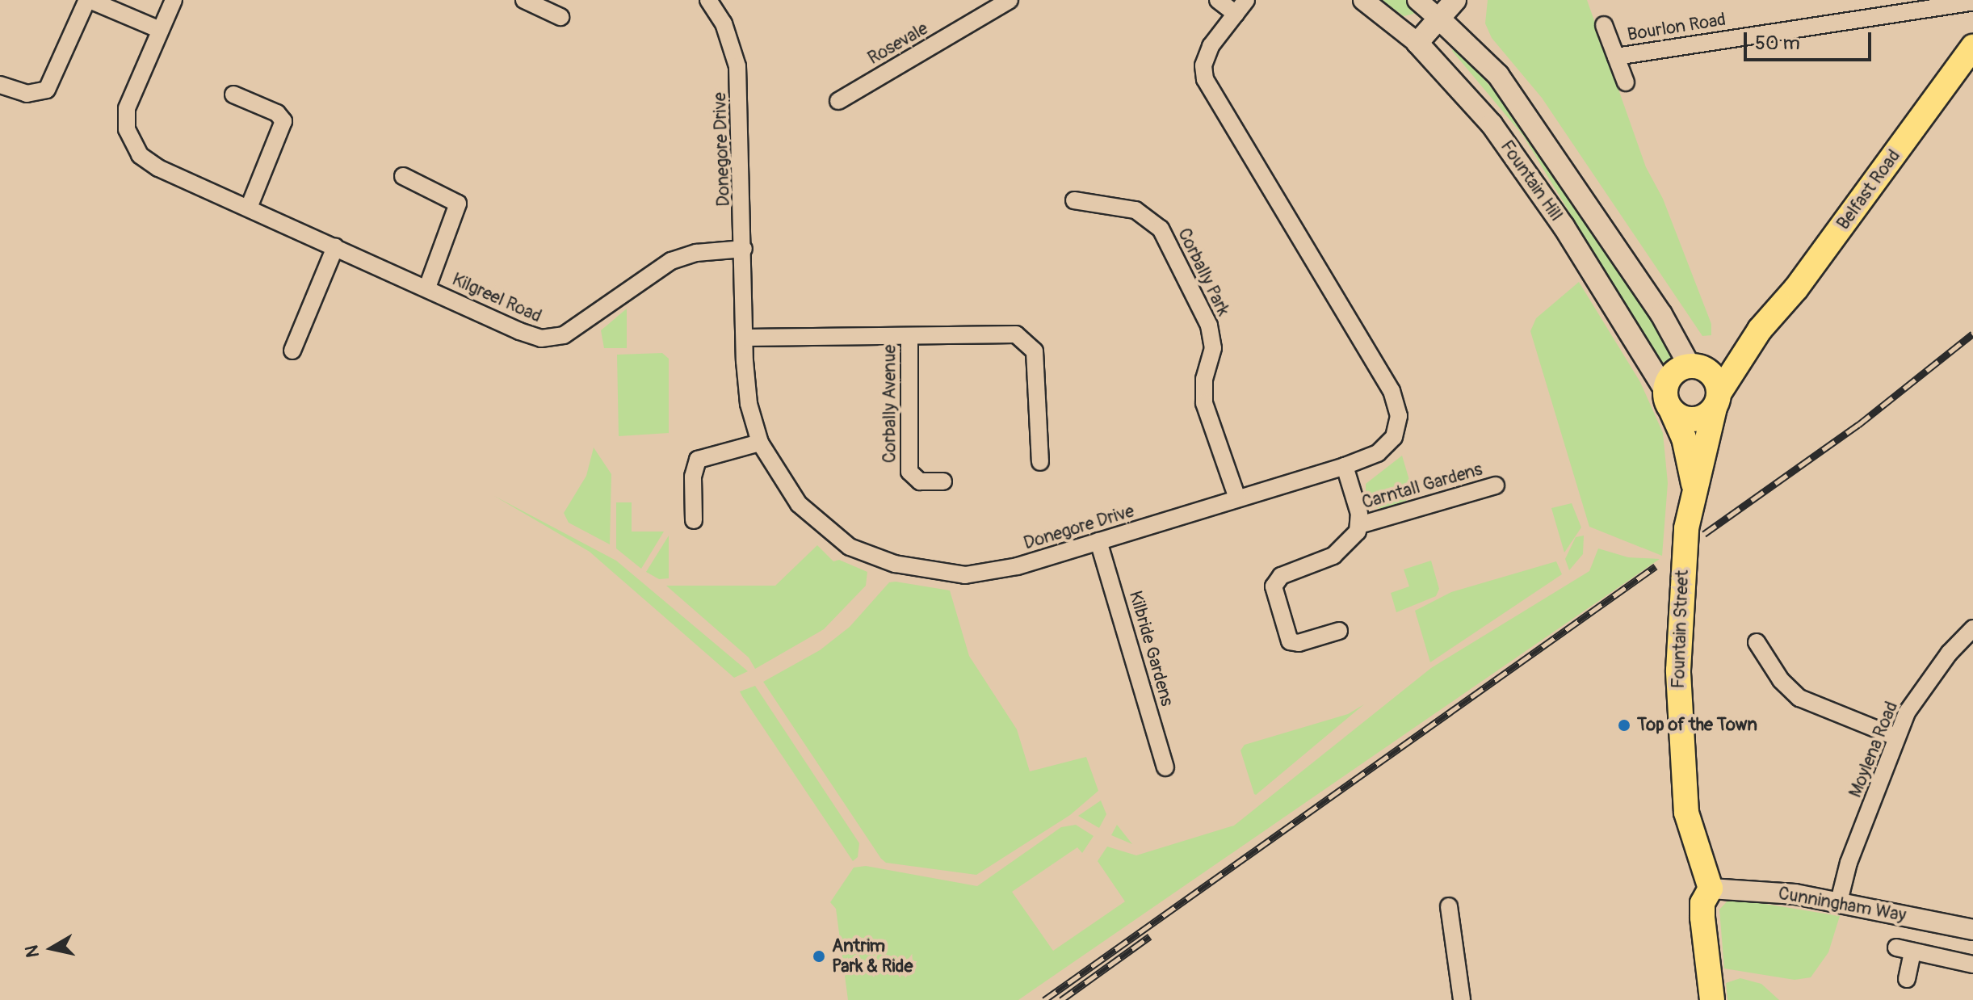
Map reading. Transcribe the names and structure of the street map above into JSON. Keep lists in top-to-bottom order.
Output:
{
  "streets": {
    "main road": ["Fountain Hill", "Belfast Road", "Fountain Street"],
    "street": [
      "Bourlon Road",
      "Rosevale",
      "Donegore Drive",
      "Corbally Park",
      "Kilgreel Road",
      "Corbally Avenue",
      "Carntall Gardens",
      "Kilbride Gardens",
      "Moylena Road",
      "Cunningham Way"
    ]
  },
  "crossings": [
    ["Donegore Drive", "Corbally Park"],
    ["Donegore Drive", "Kilgreel Road"],
    ["Donegore Drive", "Corbally Avenue"],
    ["Donegore Drive", "Kilbride Gardens"],
    ["Fountain Hill", "Belfast Road"],
    ["Fountain Hill", "Fountain Street"],
    ["Belfast Road", "Fountain Street"],
    ["Fountain Street", "Cunningham Way"],
    ["Moylena Road", "Cunningham Way"]
  ],
  "places": ["Top of the Town", "Antrim Park & Ride"],
  "scale_bar": "50 m",
  "north": "left"
}
